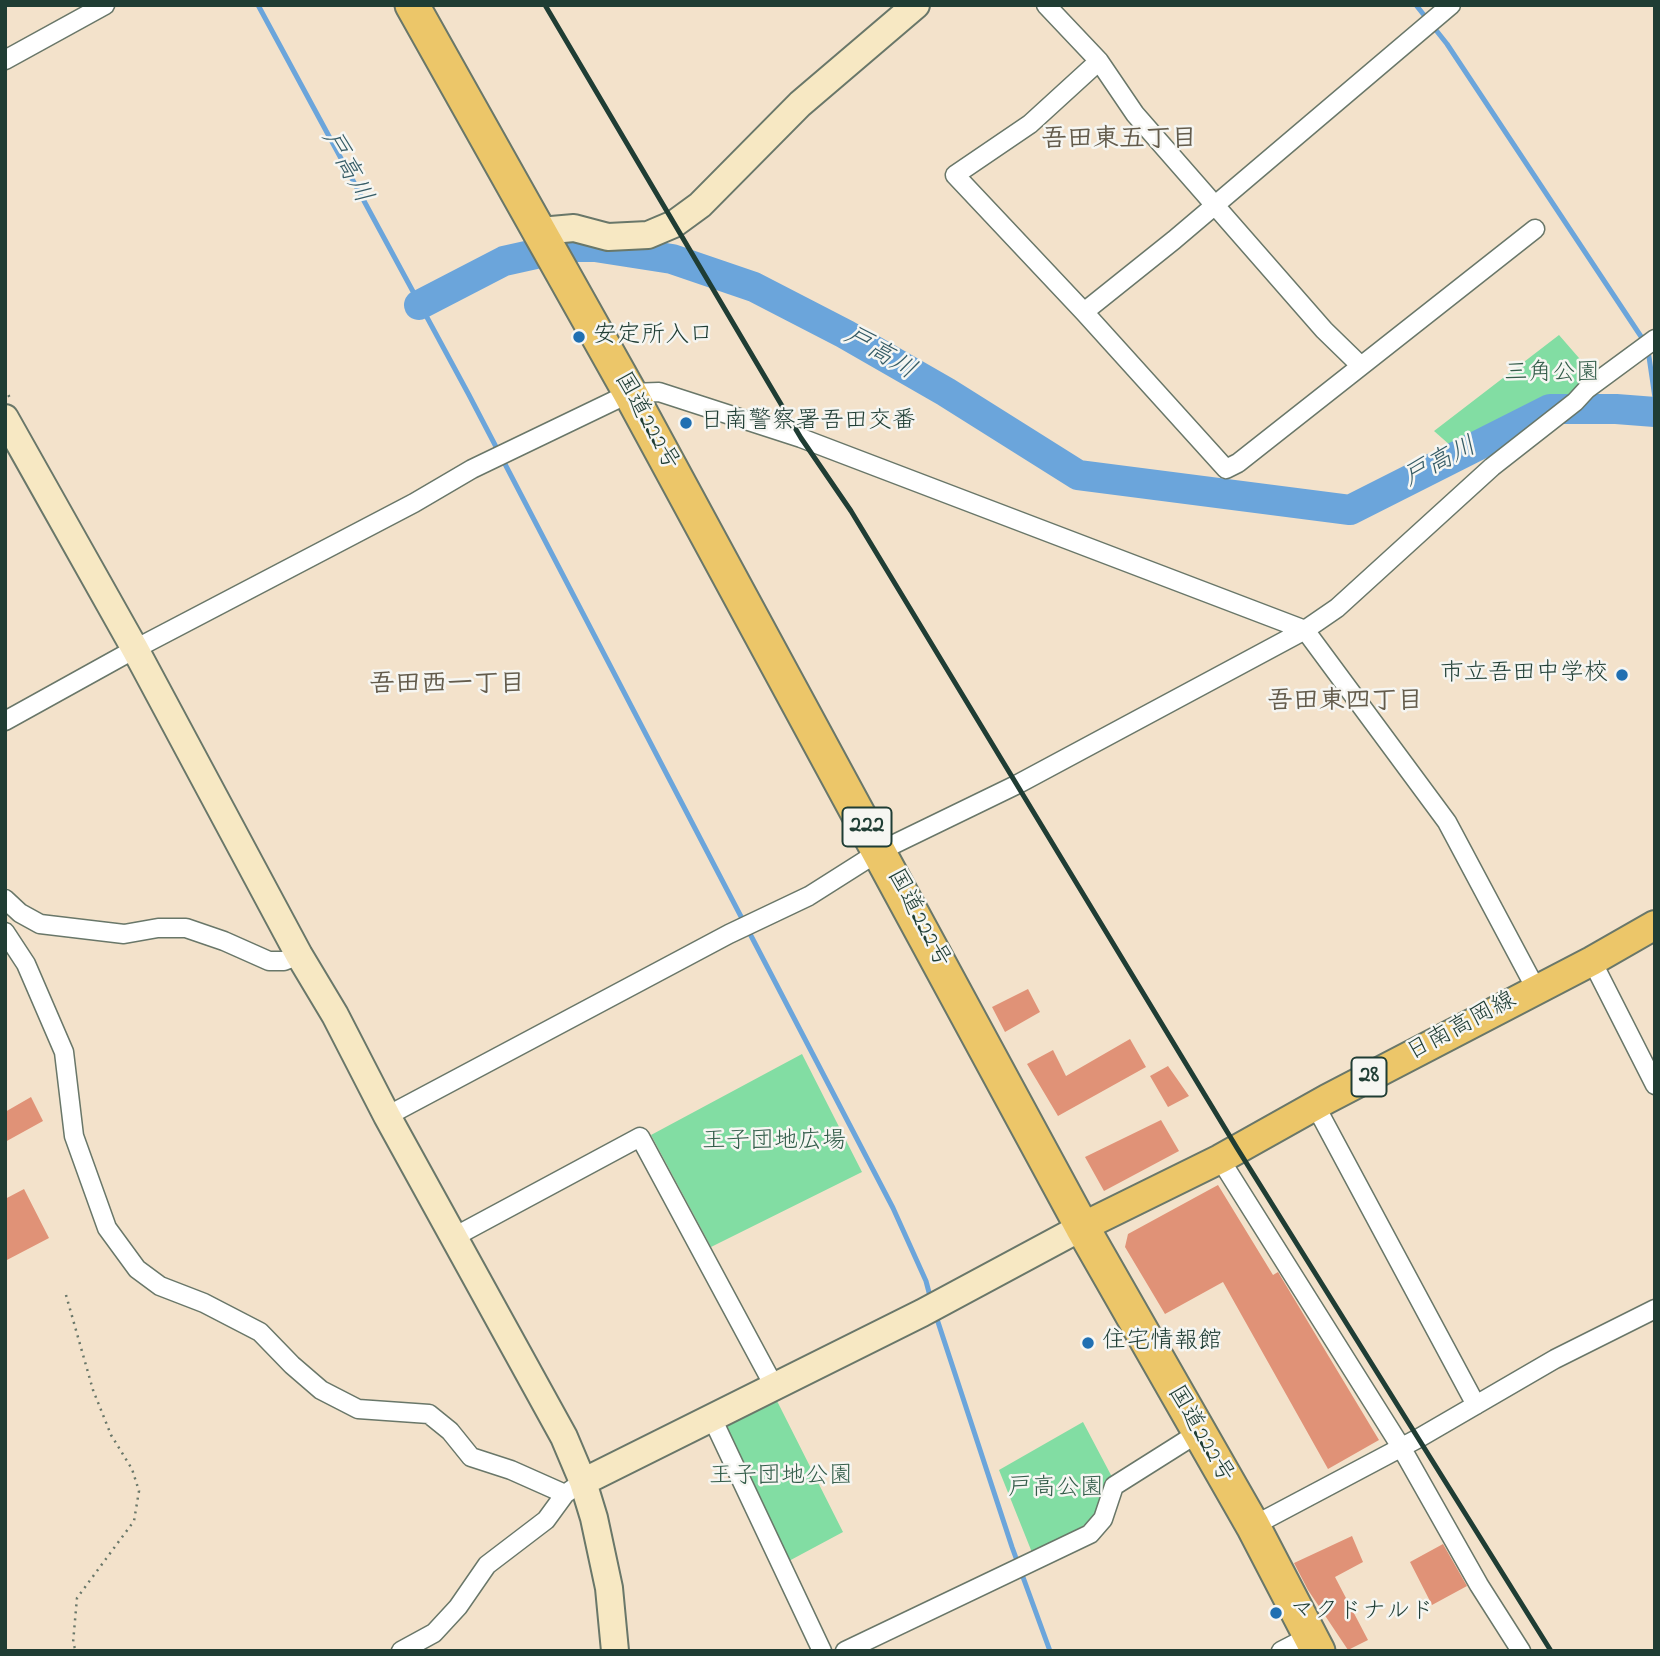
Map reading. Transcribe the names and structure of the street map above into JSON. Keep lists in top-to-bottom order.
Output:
{
  "streets": {
    "highway": ["国道222号", "222"],
    "main road": ["日南高岡線", "28"]
  },
  "crossings": [
    ["国道222号", "日南高岡線"]
  ],
  "districts": ["吾田東五丁目", "吾田西一丁目", "吾田東四丁目"],
  "water": ["戸高川"],
  "parks": [
    "三角公園",
    "王子団地広場",
    "王子団地公園",
    "戸高公園"
  ],
  "places": [
    "安定所入口",
    "日南警察署吾田交番",
    "市立吾田中学校",
    "住宅情報館",
    "マクドナルド"
  ]
}
